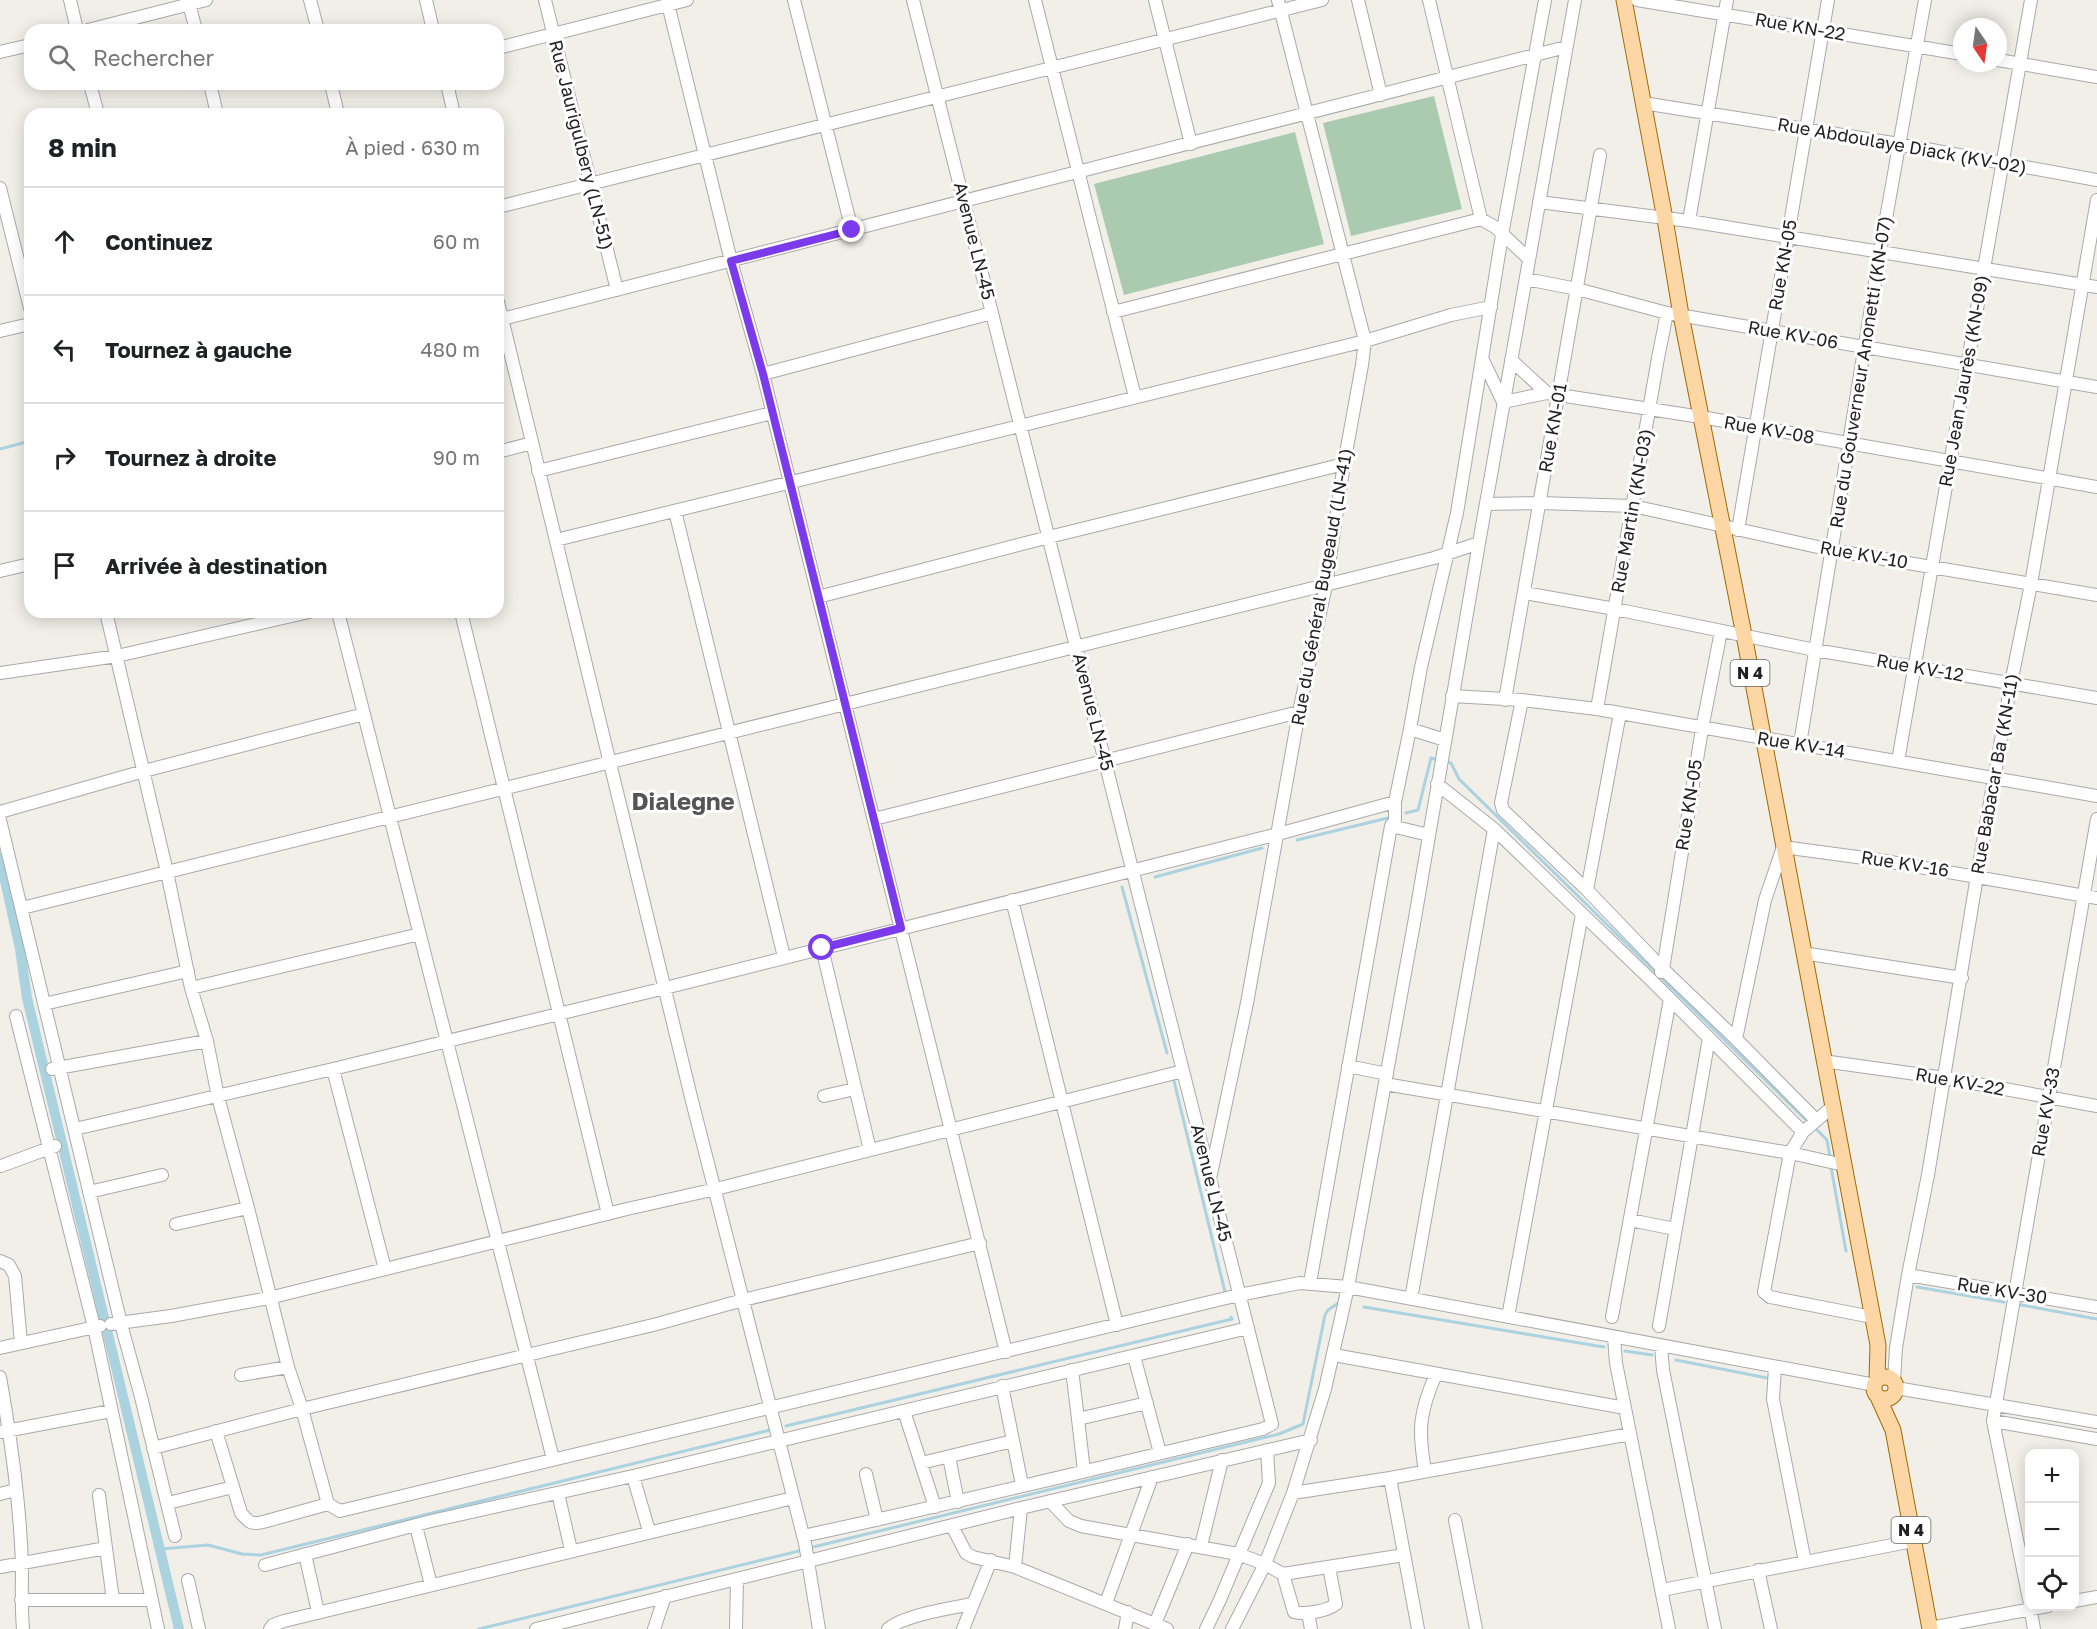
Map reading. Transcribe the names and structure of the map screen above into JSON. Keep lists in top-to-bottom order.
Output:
{
  "streets": {
    "main road": ["N 4"],
    "street": [
      "Rue KN-22",
      "Rue Jaurigulbery (LN-51)",
      "Rue Abdoulaye Diack (KV-02)",
      "Avenue LN-45",
      "Rue KN-05",
      "Rue KV-06",
      "Rue du Gouverneur Anonetti (KN-07)",
      "Rue Jean Jaurès (KN-09)",
      "Rue KN-01",
      "Rue KV-08",
      "Rue Martin (KN-03)",
      "Rue KV-10",
      "Rue du Général Bugeaud (LN-41)",
      "Rue KV-12",
      "Rue KV-14",
      "Rue Babacar Ba (KN-11)",
      "Rue KV-16",
      "Rue KV-22",
      "Rue KV-33",
      "Rue KV-30"
    ]
  },
  "crossings": [
    ["Rue KN-22", "Rue KN-05"],
    ["Rue KN-22", "Rue du Gouverneur Anonetti (KN-07)"],
    ["Rue Abdoulaye Diack (KV-02)", "Rue KN-05"],
    ["Rue Abdoulaye Diack (KV-02)", "Rue du Gouverneur Anonetti (KN-07)"],
    ["Rue Abdoulaye Diack (KV-02)", "Rue Jean Jaurès (KN-09)"],
    ["Rue Abdoulaye Diack (KV-02)", "N 4"],
    ["Avenue LN-45", "Rue du Général Bugeaud (LN-41)"],
    ["Rue KN-05", "Rue KV-06"],
    ["Rue KN-05", "Rue KV-08"],
    ["Rue KN-05", "Rue KV-10"],
    ["Rue KN-05", "Rue KV-12"],
    ["Rue KN-05", "Rue KV-14"],
    ["Rue KV-06", "Rue du Gouverneur Anonetti (KN-07)"],
    ["Rue KV-06", "Rue Jean Jaurès (KN-09)"],
    ["Rue KV-06", "Rue KN-01"],
    ["Rue KV-06", "Rue Martin (KN-03)"],
    ["Rue KV-06", "N 4"],
    ["Rue KV-06", "Rue Babacar Ba (KN-11)"],
    ["Rue du Gouverneur Anonetti (KN-07)", "Rue KV-08"],
    ["Rue du Gouverneur Anonetti (KN-07)", "Rue KV-10"],
    ["Rue du Gouverneur Anonetti (KN-07)", "Rue KV-12"],
    ["Rue du Gouverneur Anonetti (KN-07)", "Rue KV-14"],
    ["Rue Jean Jaurès (KN-09)", "Rue KV-08"],
    ["Rue Jean Jaurès (KN-09)", "Rue KV-10"],
    ["Rue Jean Jaurès (KN-09)", "Rue KV-12"],
    ["Rue Jean Jaurès (KN-09)", "Rue KV-14"],
    ["Rue KN-01", "Rue KV-08"],
    ["Rue KN-01", "Rue KV-10"],
    ["Rue KN-01", "Rue KV-12"],
    ["Rue KN-01", "Rue KV-14"],
    ["Rue KV-08", "Rue Martin (KN-03)"],
    ["Rue KV-08", "N 4"],
    ["Rue KV-08", "Rue Babacar Ba (KN-11)"],
    ["Rue Martin (KN-03)", "Rue KV-10"],
    ["Rue Martin (KN-03)", "Rue KV-12"],
    ["Rue Martin (KN-03)", "N 4"],
    ["Rue Martin (KN-03)", "Rue KV-14"],
    ["Rue KV-10", "N 4"],
    ["Rue KV-10", "Rue Babacar Ba (KN-11)"],
    ["Rue KV-12", "N 4"],
    ["Rue KV-12", "Rue Babacar Ba (KN-11)"],
    ["N 4", "Rue KV-14"],
    ["N 4", "Rue KV-16"],
    ["N 4", "Rue KV-22"],
    ["Rue KV-14", "Rue Babacar Ba (KN-11)"],
    ["Rue Babacar Ba (KN-11)", "Rue KV-16"],
    ["Rue Babacar Ba (KN-11)", "Rue KV-22"],
    ["Rue Babacar Ba (KN-11)", "Rue KV-30"],
    ["Rue KV-16", "Rue KV-33"],
    ["Rue KV-22", "Rue KV-33"],
    ["Rue KV-33", "Rue KV-30"]
  ],
  "districts": ["Dialegne"],
  "north": "bottom",
  "page": {
    "search": "Rechercher",
    "heading": ["8 min", "À pied · 630 m"],
    "list": [
      ["Continuez", "60 m"],
      ["Tournez à gauche", "480 m"],
      ["Tournez à droite", "90 m"],
      "Arrivée à destination"
    ],
    "map_buttons": ["+", "−"]
  }
}
